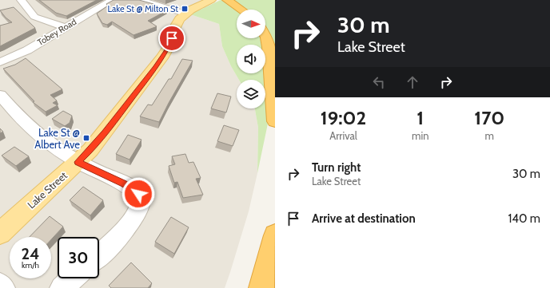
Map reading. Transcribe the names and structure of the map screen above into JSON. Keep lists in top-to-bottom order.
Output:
{
  "streets": {
    "main road": ["Lake Street"],
    "street": ["Tobey Road"]
  },
  "places": {
    "transit": ["Lake St @ Milton St", "Lake St @ Albert Ave"]
  },
  "north": "right",
  "page": {
    "turn": ["30 m", "Lake Street"],
    "eta": [
      "19:02",
      "Arrival",
      "1",
      "min",
      "170",
      "m"
    ],
    "list": [
      {
        "name": "Turn right",
        "note": "Lake Street",
        "value": "30 m"
      },
      {
        "name": "Arrive at destination",
        "value": "140 m"
      }
    ],
    "speed": "24 km/h",
    "limit": "30"
  }
}
